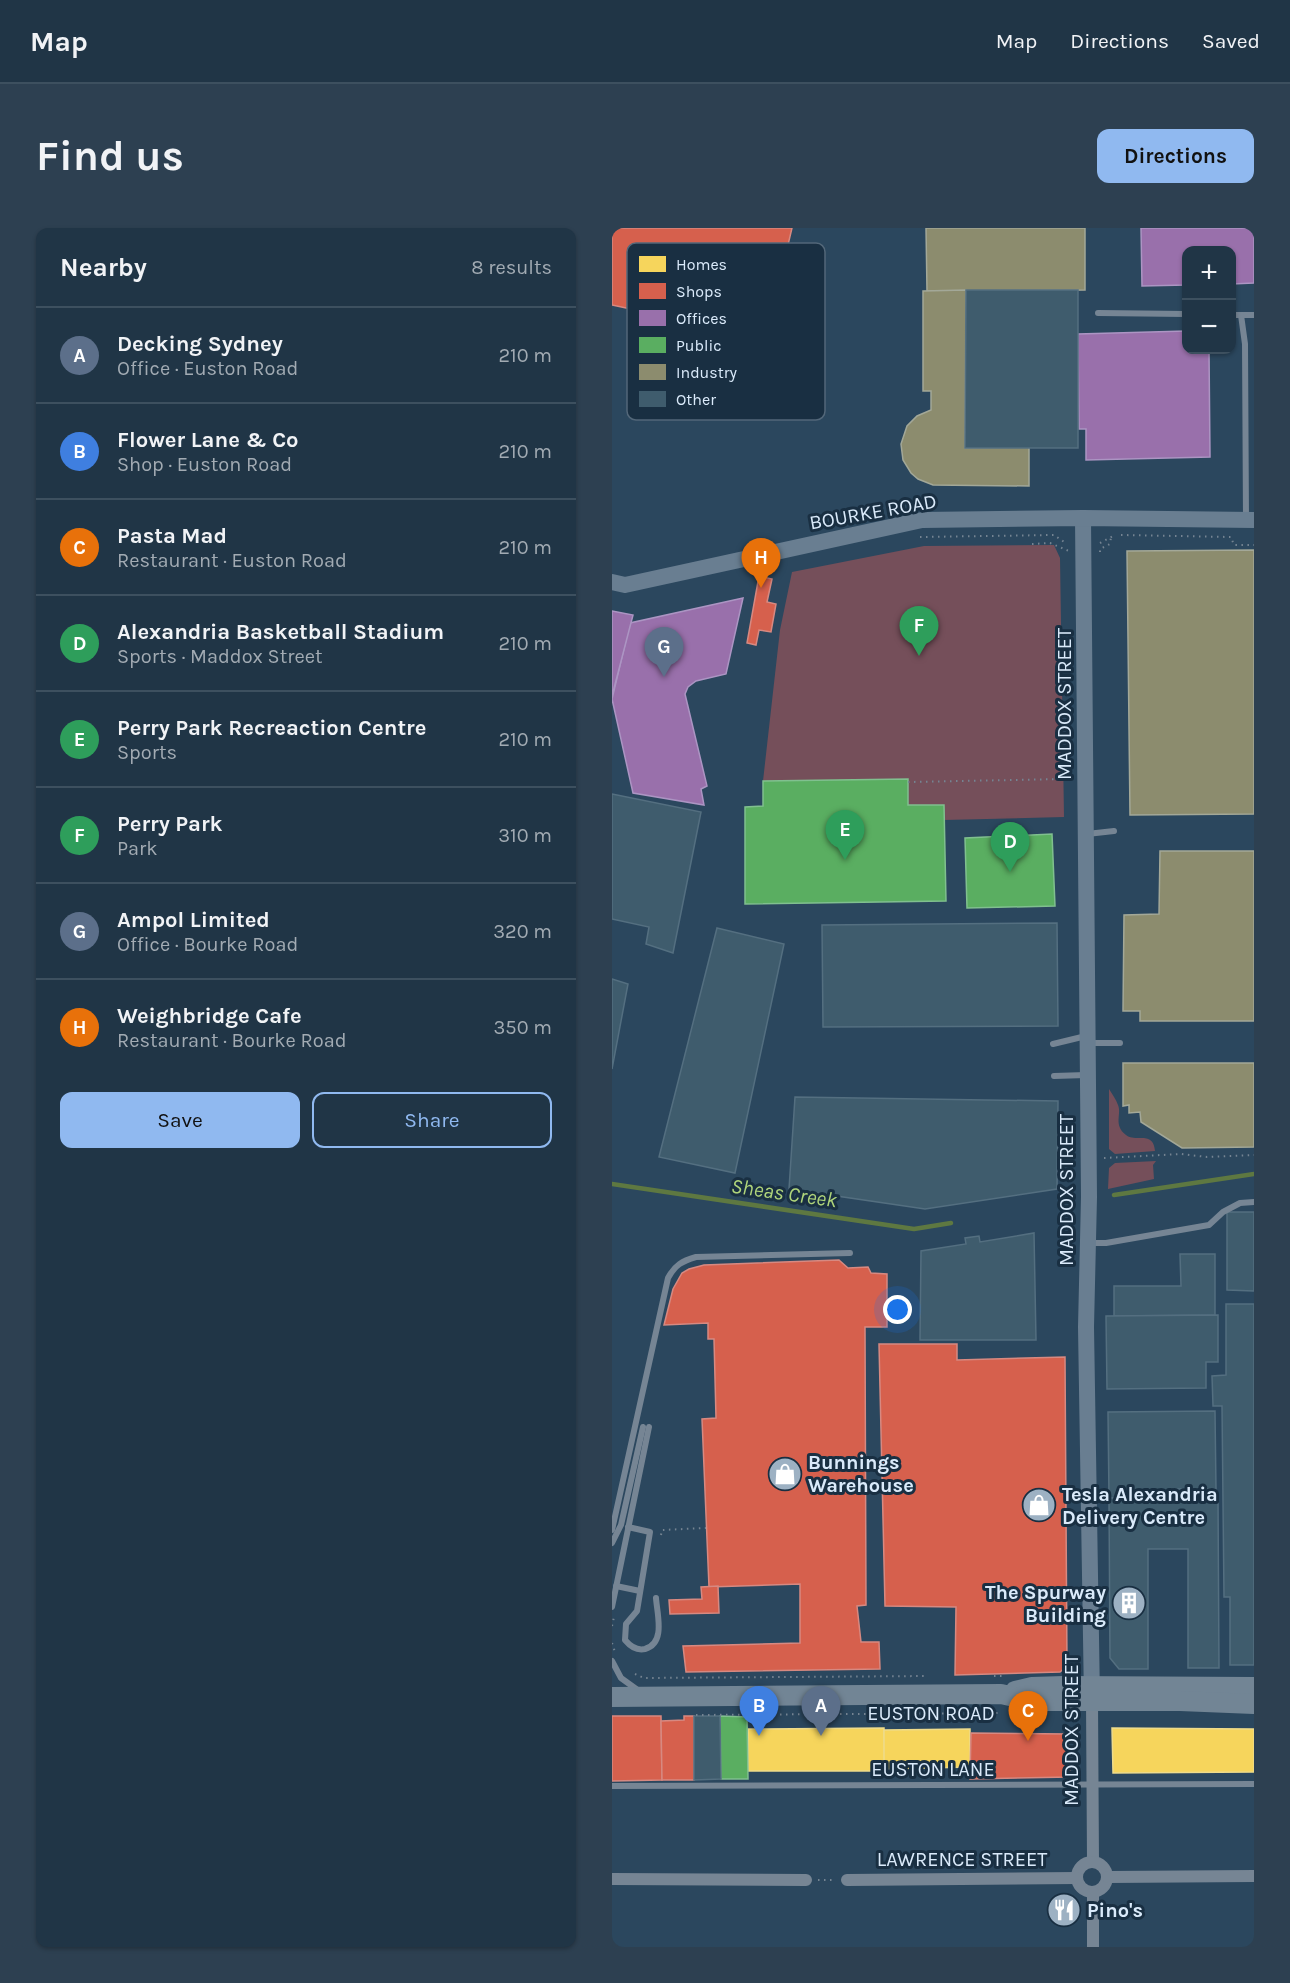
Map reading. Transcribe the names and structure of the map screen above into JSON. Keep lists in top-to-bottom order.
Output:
{
  "streets": {
    "main road": ["EUSTON ROAD"],
    "street": ["BOURKE ROAD", "MADDOX STREET", "LAWRENCE STREET"],
    "lane": ["EUSTON LANE"]
  },
  "crossings": [
    ["BOURKE ROAD", "MADDOX STREET"],
    ["MADDOX STREET", "EUSTON ROAD"],
    ["MADDOX STREET", "EUSTON LANE"],
    ["MADDOX STREET", "LAWRENCE STREET"]
  ],
  "water": ["Sheas Creek"],
  "places": {
    "shop": ["Bunnings Warehouse", "Tesla Alexandria Delivery Centre"],
    "building": ["The Spurway Building"],
    "restaurant": ["Pino's"]
  },
  "legend": [
    "Homes",
    "Shops",
    "Offices",
    "Public",
    "Industry",
    "Other"
  ],
  "page": {
    "header": "Map",
    "nav": ["Map", "Directions", "Saved"],
    "buttons": [
      "Directions",
      ["Save", "Share"]
    ],
    "title": "Find us",
    "heading": ["Nearby", "8 results"],
    "map_buttons": ["+", "−"],
    "list": [
      {
        "mark": "A",
        "name": "Decking Sydney",
        "note": "Office · Euston Road",
        "value": "210 m"
      },
      {
        "mark": "B",
        "name": "Flower Lane & Co",
        "note": "Shop · Euston Road",
        "value": "210 m"
      },
      {
        "mark": "C",
        "name": "Pasta Mad",
        "note": "Restaurant · Euston Road",
        "value": "210 m"
      },
      {
        "mark": "D",
        "name": "Alexandria Basketball Stadium",
        "note": "Sports · Maddox Street",
        "value": "210 m"
      },
      {
        "mark": "E",
        "name": "Perry Park Recreaction Centre",
        "note": "Sports",
        "value": "210 m"
      },
      {
        "mark": "F",
        "name": "Perry Park",
        "note": "Park",
        "value": "310 m"
      },
      {
        "mark": "G",
        "name": "Ampol Limited",
        "note": "Office · Bourke Road",
        "value": "320 m"
      },
      {
        "mark": "H",
        "name": "Weighbridge Cafe",
        "note": "Restaurant · Bourke Road",
        "value": "350 m"
      }
    ],
    "pins": [
      "H",
      "F",
      "G",
      "E",
      "D",
      "A",
      "B",
      "C"
    ]
  }
}
